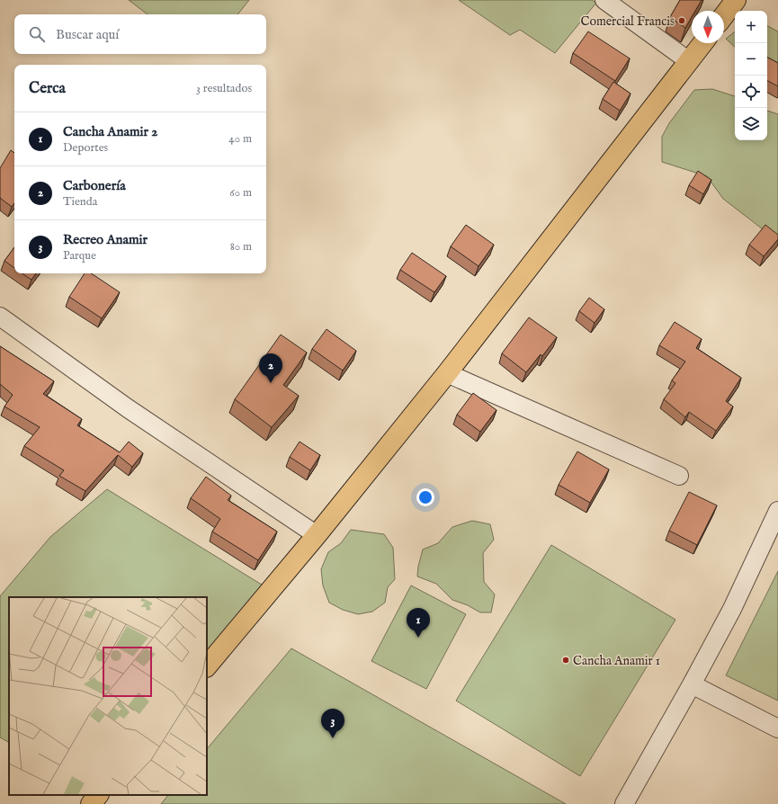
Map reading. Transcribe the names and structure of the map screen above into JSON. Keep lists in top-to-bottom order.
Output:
{
  "places": ["Comercial Francis", "Cancha Anamir 1"],
  "north": "bottom",
  "page": {
    "map_buttons": ["+", "−"],
    "search": "Buscar aquí",
    "heading": ["Cerca", "3 resultados"],
    "list": [
      {
        "mark": "1",
        "name": "Cancha Anamir 2",
        "note": "Deportes",
        "value": "40 m"
      },
      {
        "mark": "2",
        "name": "Carbonería",
        "note": "Tienda",
        "value": "60 m"
      },
      {
        "mark": "3",
        "name": "Recreo Anamir",
        "note": "Parque",
        "value": "80 m"
      }
    ],
    "pins": ["2", "1", "3"]
  }
}
